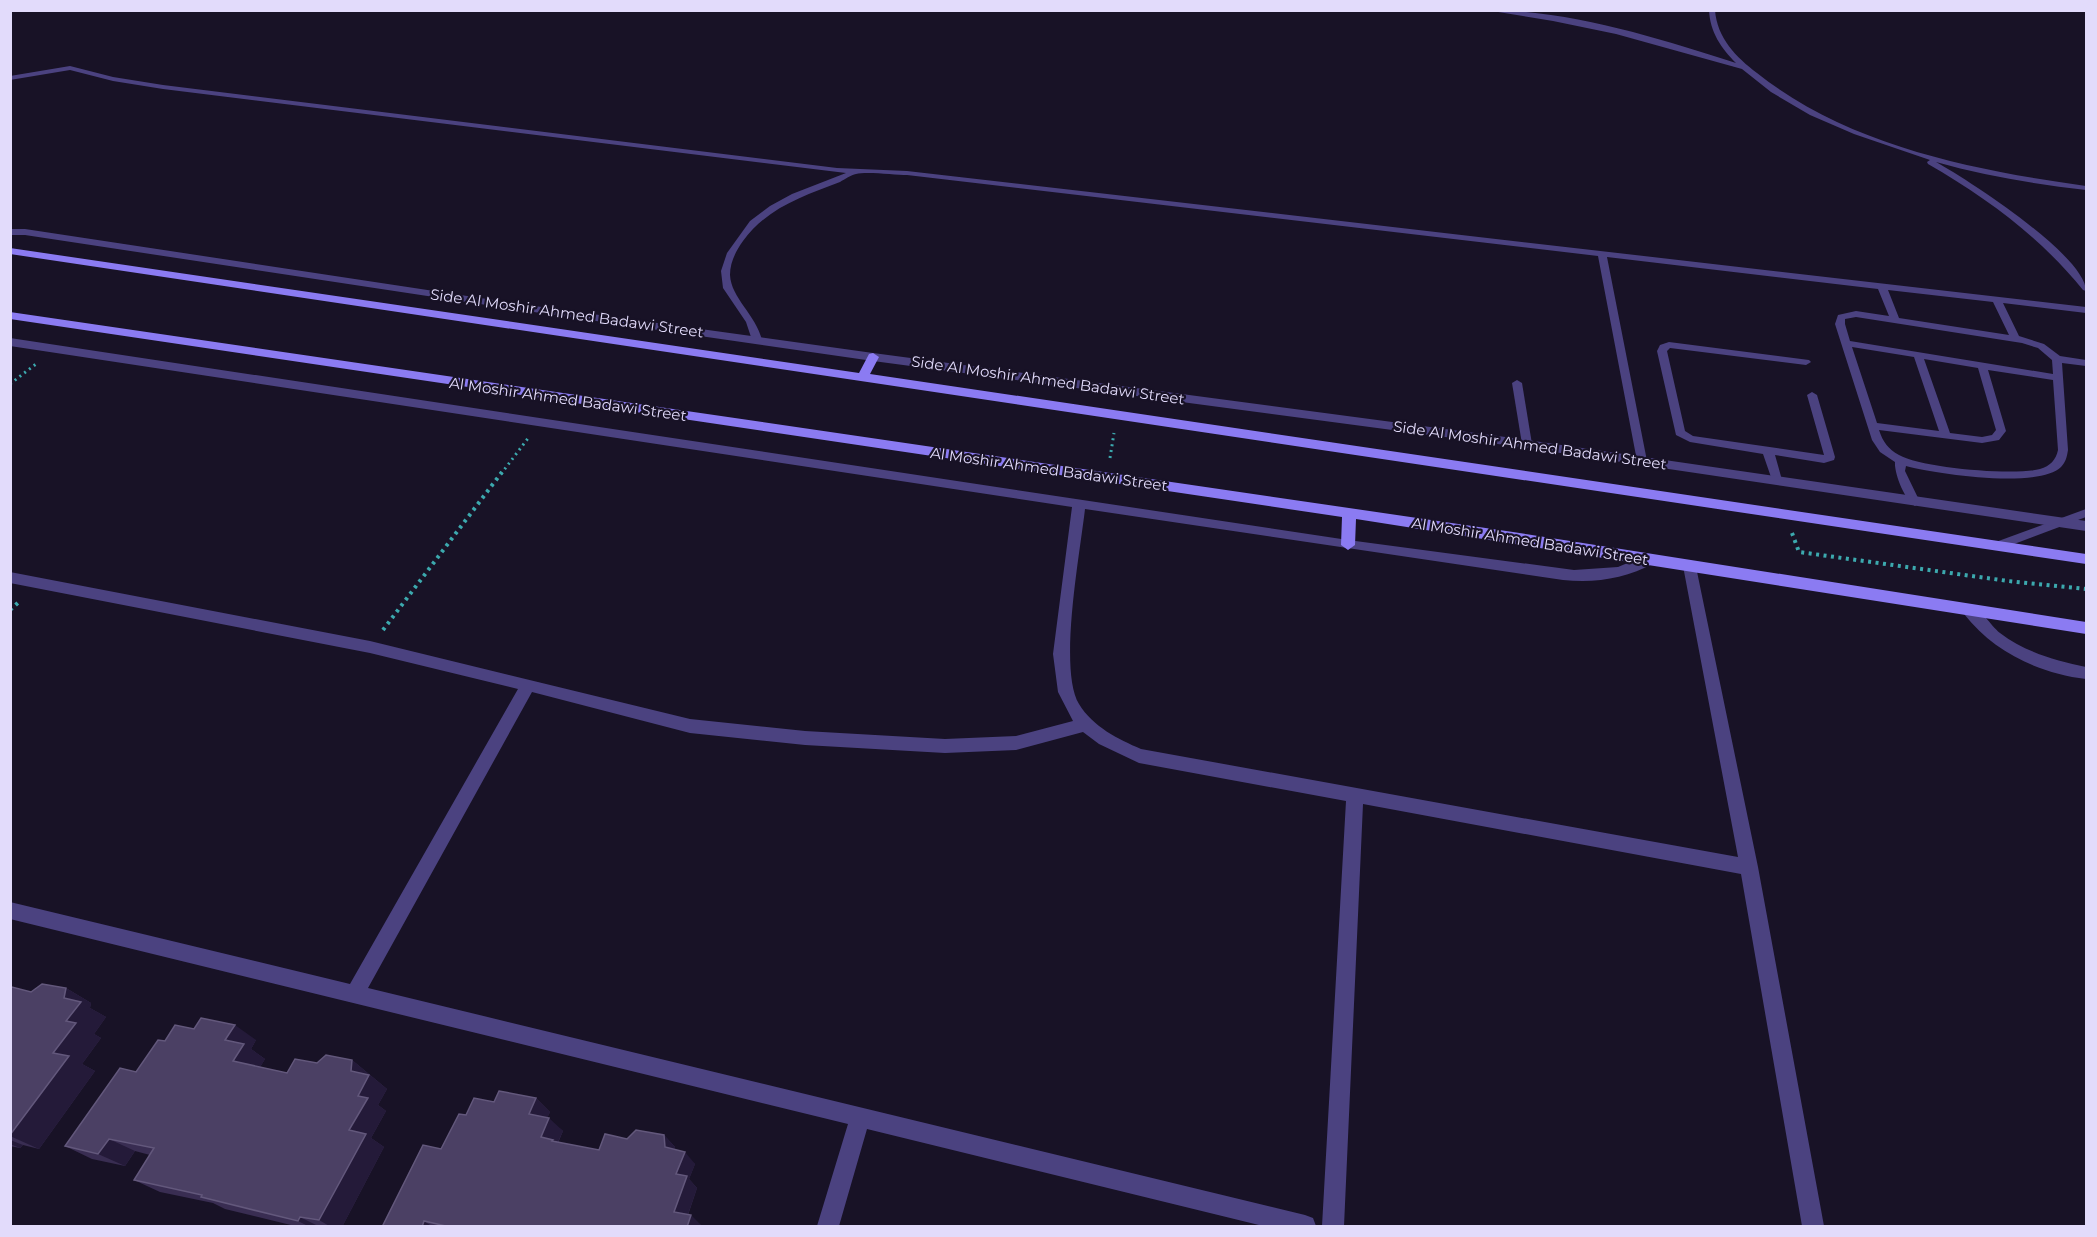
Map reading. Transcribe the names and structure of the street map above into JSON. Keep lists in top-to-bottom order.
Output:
{
  "streets": {
    "street": ["Side Al Moshir Ahmed Badawi Street", "Al Moshir Ahmed Badawi Street"]
  }
}
